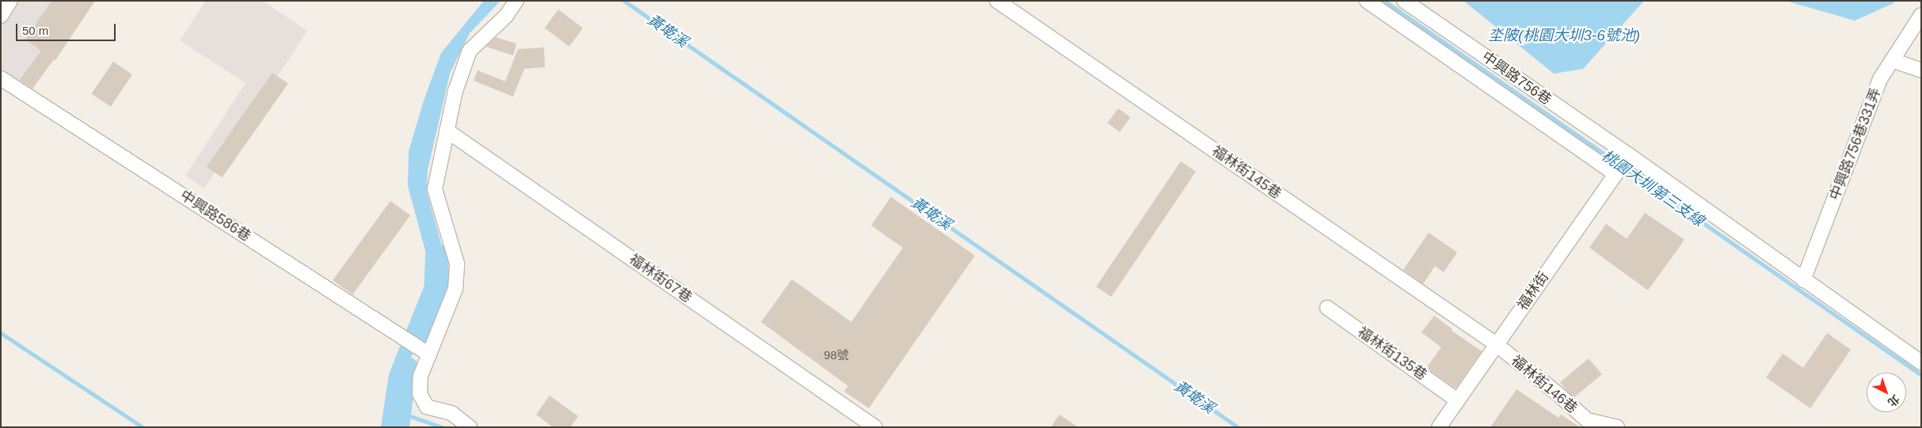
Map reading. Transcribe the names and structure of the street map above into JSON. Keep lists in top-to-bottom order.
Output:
{
  "streets": {
    "street": [
      "中興路756巷",
      "中興路756巷331弄",
      "福林街145巷",
      "中興路586巷",
      "福林街67巷",
      "福林街",
      "福林街135巷",
      "福林街146巷"
    ]
  },
  "crossings": [
    ["中興路756巷", "中興路756巷331弄"],
    ["中興路756巷", "福林街"],
    ["福林街145巷", "福林街"],
    ["福林街145巷", "福林街146巷"],
    ["福林街", "福林街135巷"],
    ["福林街", "福林街146巷"]
  ],
  "water": ["黃墘溪", "坔陂(桃園大圳3-6號池)", "桃園大圳第三支線"],
  "house_numbers": ["98號"],
  "scale_bar": "50 m",
  "north": "bottom right"
}
